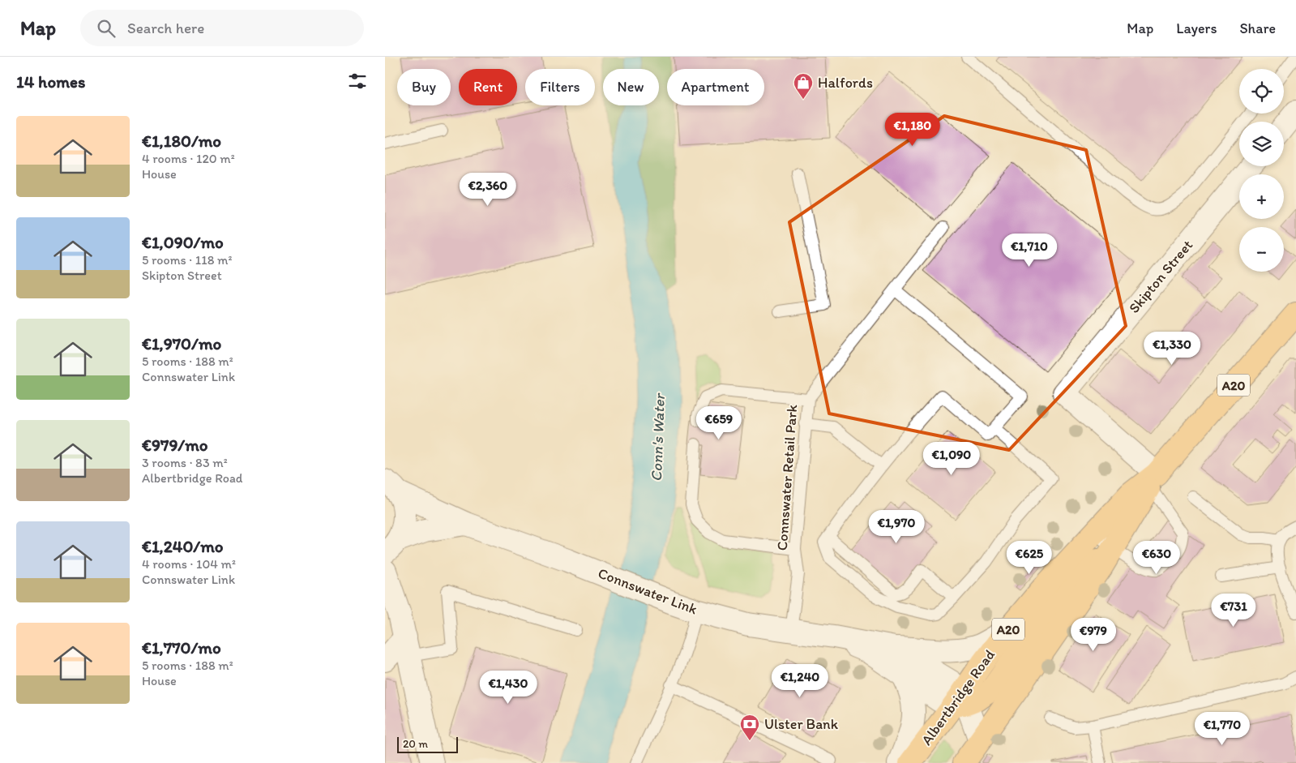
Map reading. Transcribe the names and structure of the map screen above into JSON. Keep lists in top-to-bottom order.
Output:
{
  "streets": {
    "main road": ["A20", "Albertbridge Road"],
    "street": ["Skipton Street", "Connswater Link"],
    "lane": ["Connswater Retail Park"]
  },
  "crossings": [
    ["Skipton Street", "Albertbridge Road"],
    ["Connswater Retail Park", "Connswater Link"],
    ["Connswater Link", "Albertbridge Road"]
  ],
  "water": ["Conn's Water"],
  "places": {
    "shop": ["Halfords"],
    "bank": ["Ulster Bank"]
  },
  "scale_bar": "20 m",
  "page": {
    "header": "Map",
    "search": "Search here",
    "nav": ["Map", "Layers", "Share"],
    "heading": "14 homes",
    "map_buttons": ["+", "−"],
    "chip": [
      "Buy",
      "Rent",
      "Filters",
      "New",
      "Apartment"
    ],
    "list": [
      {
        "name": "€1,180/mo",
        "note": "4 rooms · 120 m² · House"
      },
      {
        "name": "€1,090/mo",
        "note": "5 rooms · 118 m² · Skipton Street"
      },
      {
        "name": "€1,970/mo",
        "note": "5 rooms · 188 m² · Connswater Link"
      },
      {
        "name": "€979/mo",
        "note": "3 rooms · 83 m² · Albertbridge Road"
      },
      {
        "name": "€1,240/mo",
        "note": "4 rooms · 104 m² · Connswater Link"
      },
      {
        "name": "€1,770/mo",
        "note": "5 rooms · 188 m² · House"
      }
    ],
    "price": [
      "€1,180",
      "€2,360",
      "€1,710",
      "€1,330",
      "€659",
      "€1,090",
      "€1,970",
      "€625",
      "€630",
      "€731",
      "€979",
      "€1,240",
      "€1,430",
      "€1,770"
    ],
    "scale": "20 m"
  }
}
